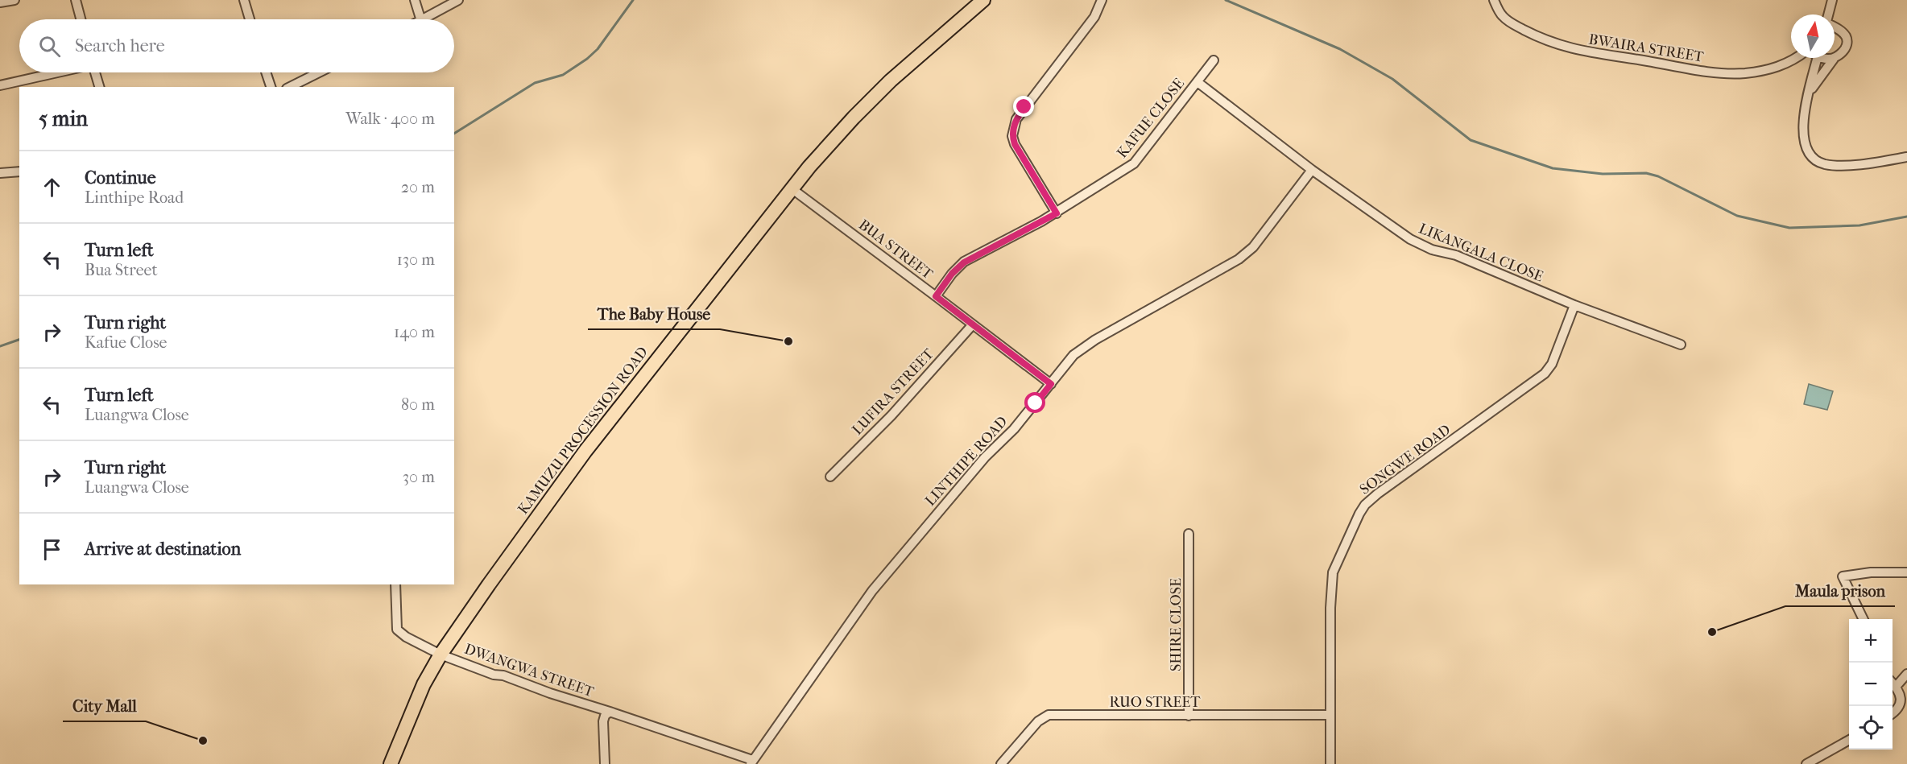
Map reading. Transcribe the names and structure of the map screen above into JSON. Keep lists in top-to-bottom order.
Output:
{
  "streets": {
    "highway": ["KAMUZU PROCESSION ROAD"],
    "street": [
      "BWAIRA STREET",
      "KAFUE CLOSE",
      "BUA STREET",
      "LIKANGALA CLOSE",
      "LUFIRA STREET",
      "SONGWE ROAD",
      "LINTHIPE ROAD",
      "SHIRE CLOSE",
      "DWANGWA STREET",
      "RUO STREET"
    ]
  },
  "crossings": [
    ["KAFUE CLOSE", "BUA STREET"],
    ["KAFUE CLOSE", "LIKANGALA CLOSE"],
    ["BUA STREET", "LUFIRA STREET"],
    ["BUA STREET", "KAMUZU PROCESSION ROAD"],
    ["BUA STREET", "LINTHIPE ROAD"],
    ["LIKANGALA CLOSE", "SONGWE ROAD"],
    ["LIKANGALA CLOSE", "LINTHIPE ROAD"],
    ["KAMUZU PROCESSION ROAD", "DWANGWA STREET"],
    ["SONGWE ROAD", "RUO STREET"],
    ["LINTHIPE ROAD", "DWANGWA STREET"],
    ["SHIRE CLOSE", "RUO STREET"]
  ],
  "places": ["The Baby House", "Maula prison", "City Mall"],
  "north": "top",
  "page": {
    "search": "Search here",
    "heading": ["5 min", "Walk · 400 m"],
    "list": [
      ["Continue", "Linthipe Road", "20 m"],
      ["Turn left", "Bua Street", "130 m"],
      ["Turn right", "Kafue Close", "140 m"],
      ["Turn left", "Luangwa Close", "80 m"],
      ["Turn right", "Luangwa Close", "30 m"],
      "Arrive at destination"
    ],
    "map_buttons": ["+", "−"]
  }
}
